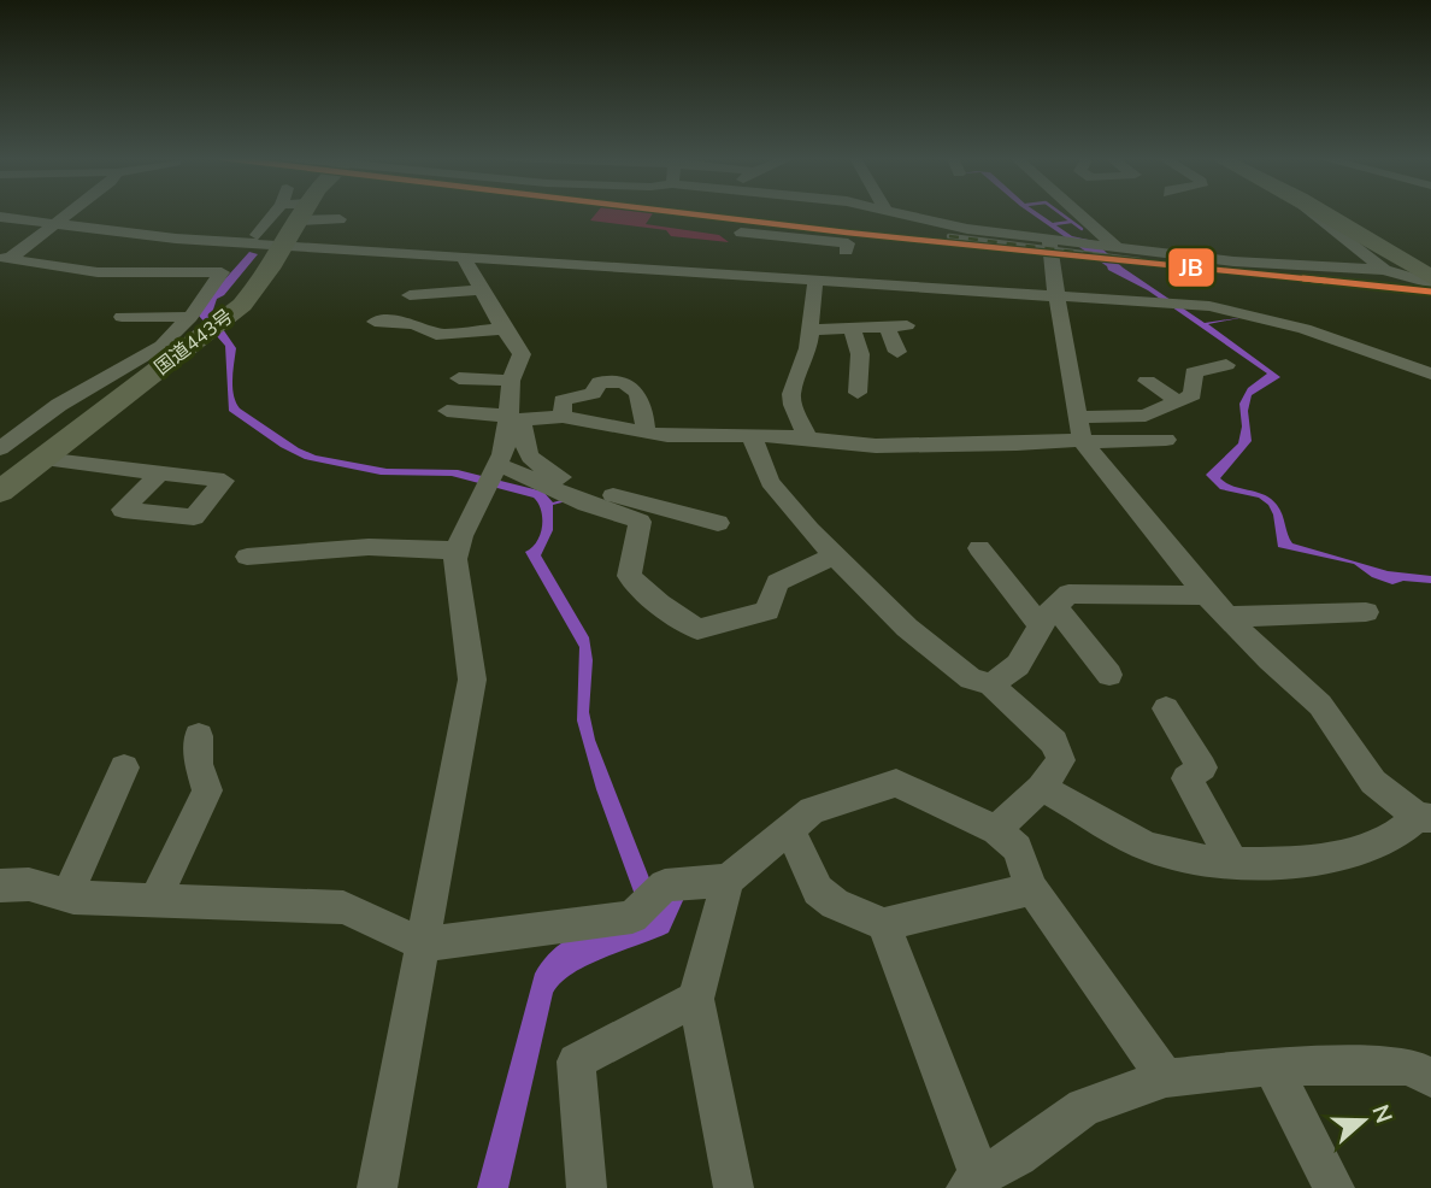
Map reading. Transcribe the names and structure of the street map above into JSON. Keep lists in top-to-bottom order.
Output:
{
  "streets": {
    "highway": ["国道443号"]
  },
  "lines": ["transit line JB"],
  "north": "right"
}
